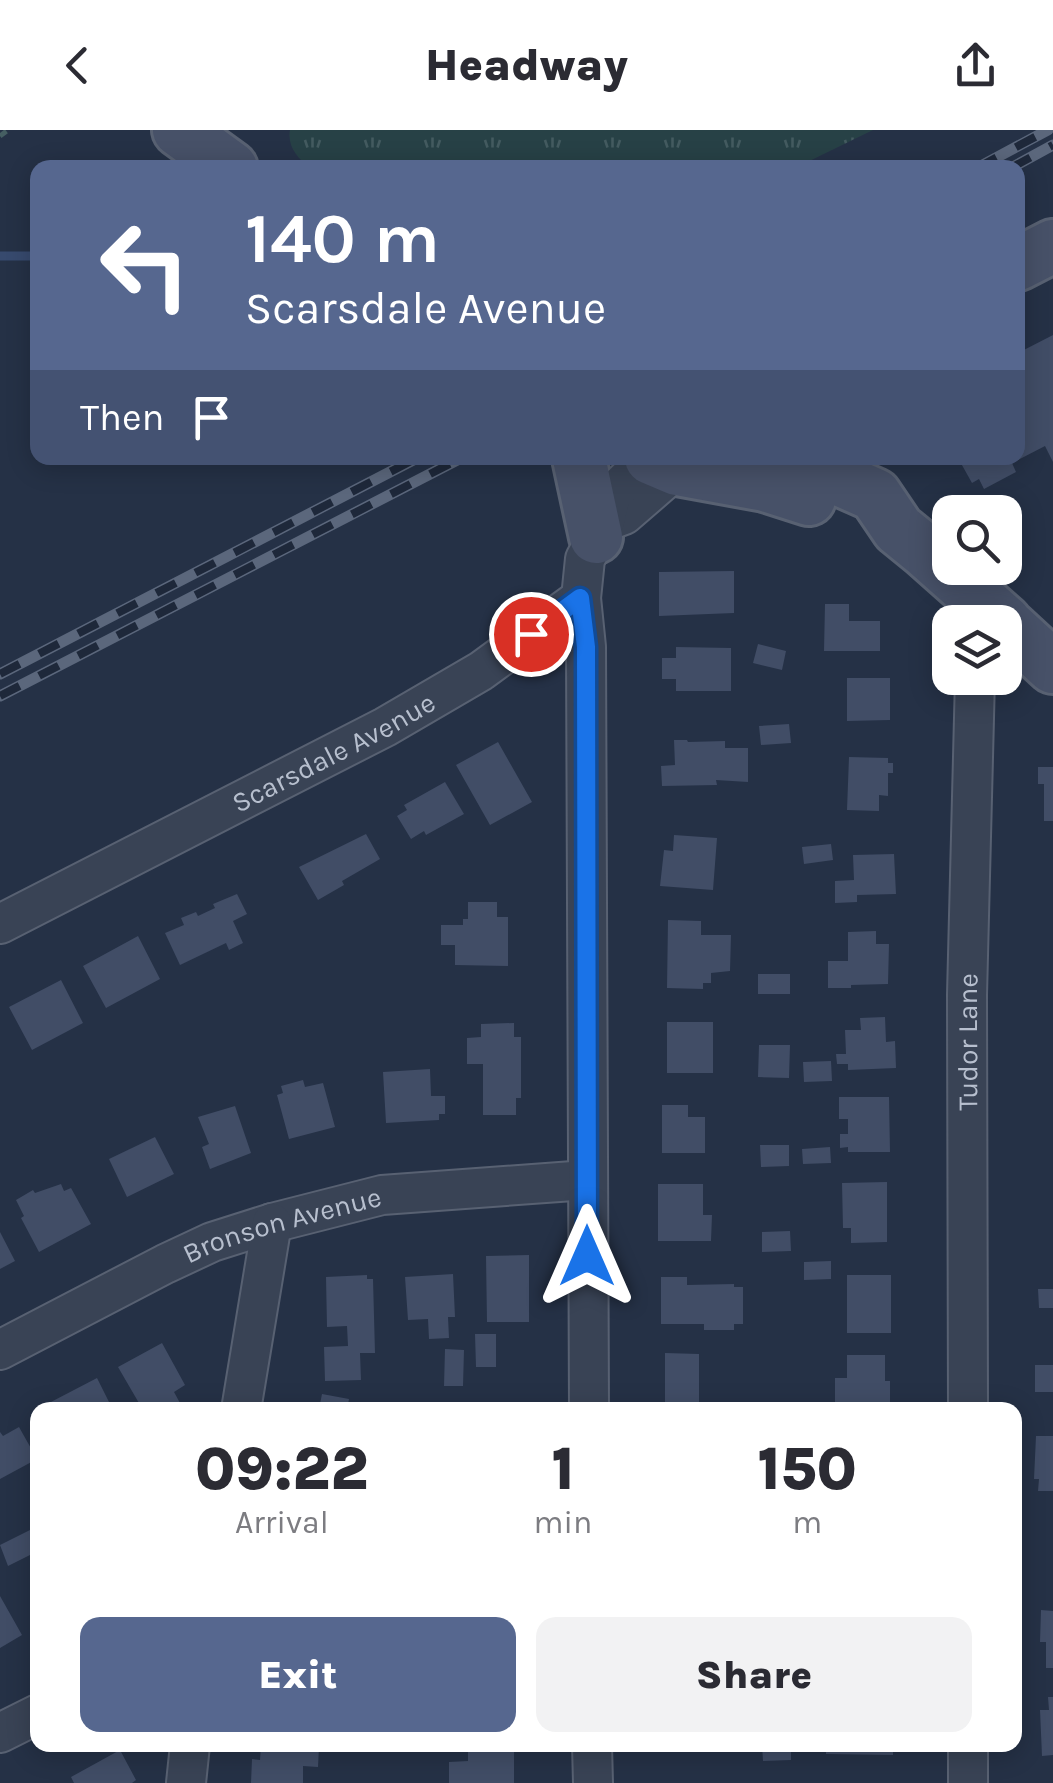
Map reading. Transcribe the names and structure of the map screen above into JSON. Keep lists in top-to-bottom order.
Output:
{
  "streets": {
    "street": ["Scarsdale Avenue", "Tudor Lane", "Bronson Avenue"]
  },
  "page": {
    "header": "Headway",
    "turn": ["140 m", "Scarsdale Avenue"],
    "then": "Then",
    "eta": [
      "09:22",
      "Arrival",
      "1",
      "min",
      "150",
      "m"
    ],
    "buttons": ["Exit", "Share"]
  }
}
